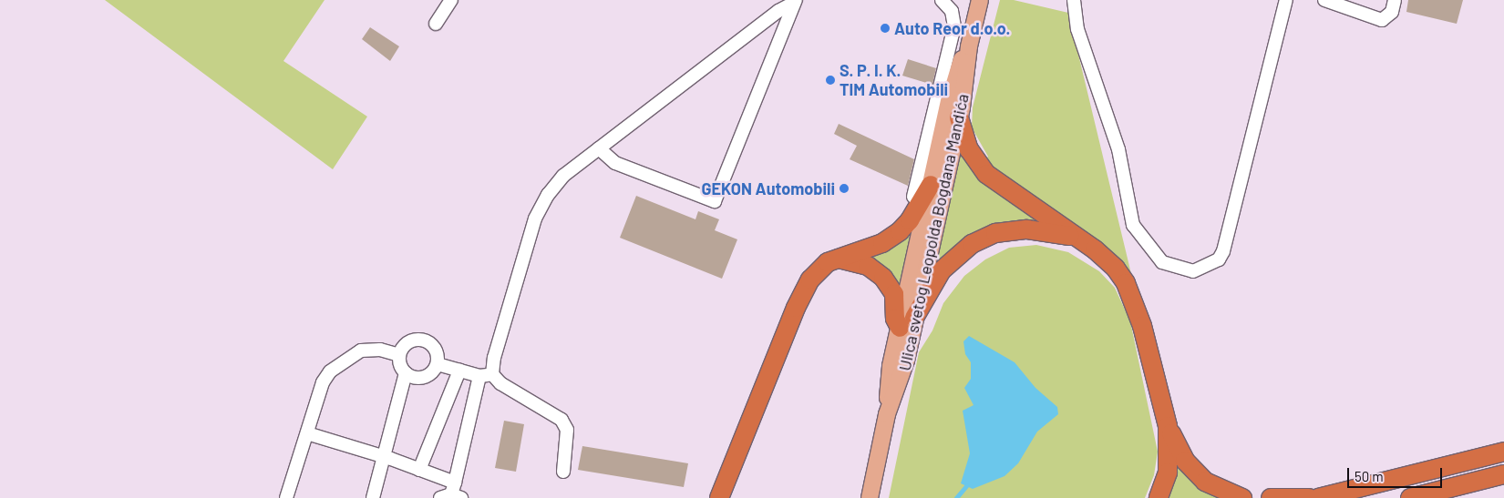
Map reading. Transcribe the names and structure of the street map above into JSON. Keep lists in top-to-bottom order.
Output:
{
  "streets": {
    "main road": ["Ulica svetog Leopolda Bogdana Mandića"]
  },
  "places": ["Auto Reor d.o.o.", "S. P. I. K. TIM Automobili", "GEKON Automobili"],
  "scale_bar": "50 m"
}
